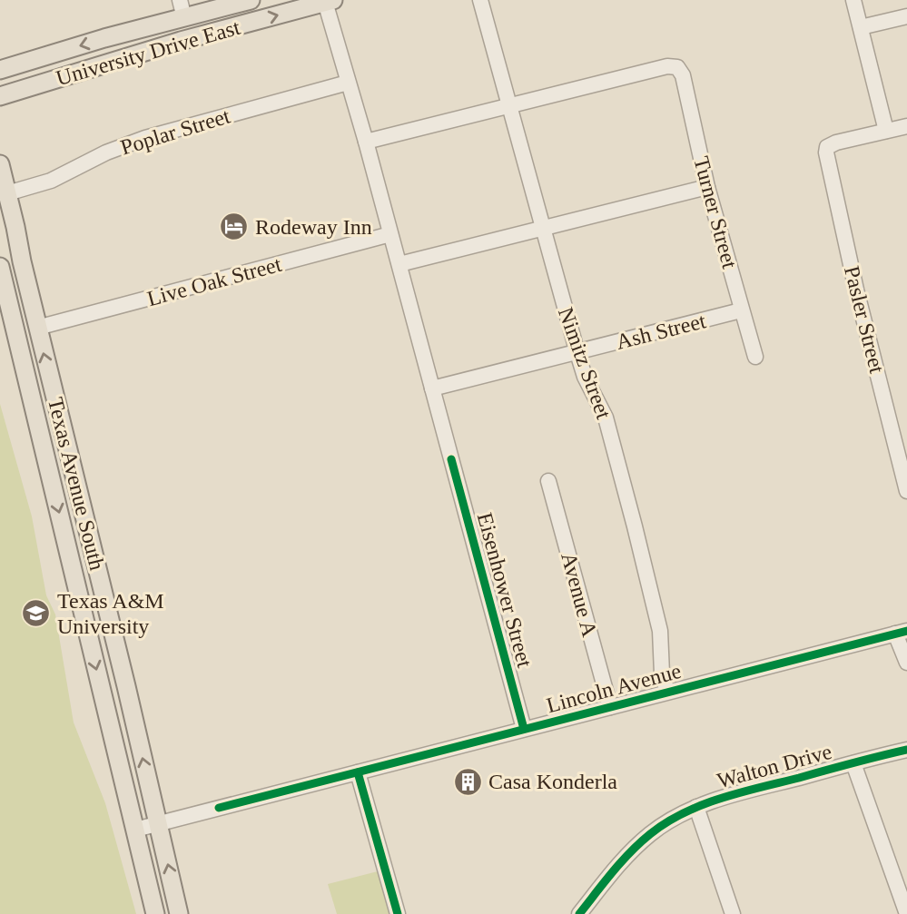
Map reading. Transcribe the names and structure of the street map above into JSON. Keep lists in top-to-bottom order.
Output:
{
  "streets": {
    "main road": ["University Drive East", "Texas Avenue South"],
    "street": [
      "Poplar Street",
      "Turner Street",
      "Live Oak Street",
      "Pasler Street",
      "Ash Street",
      "Nimitz Street",
      "Eisenhower Street",
      "Avenue A",
      "Lincoln Avenue",
      "Walton Drive"
    ]
  },
  "crossings": [
    ["University Drive East", "Eisenhower Street"],
    ["Poplar Street", "Texas Avenue South"],
    ["Poplar Street", "Eisenhower Street"],
    ["Turner Street", "Ash Street"],
    ["Turner Street", "Nimitz Street"],
    ["Live Oak Street", "Texas Avenue South"],
    ["Live Oak Street", "Eisenhower Street"],
    ["Ash Street", "Nimitz Street"],
    ["Ash Street", "Eisenhower Street"],
    ["Nimitz Street", "Lincoln Avenue"],
    ["Texas Avenue South", "Lincoln Avenue"],
    ["Eisenhower Street", "Lincoln Avenue"],
    ["Avenue A", "Lincoln Avenue"]
  ],
  "places": {
    "hotel": ["Rodeway Inn"],
    "school or university": ["Texas A&M University"],
    "building": ["Casa Konderla"]
  }
}
